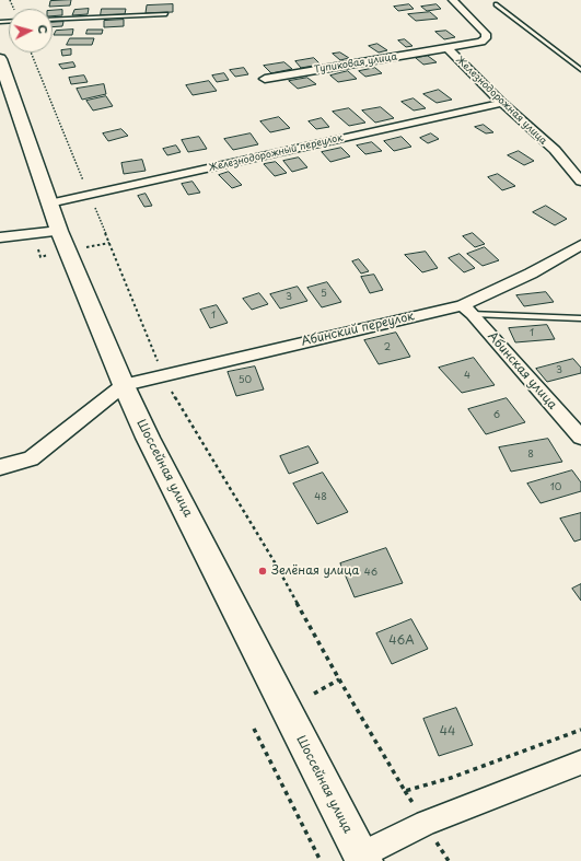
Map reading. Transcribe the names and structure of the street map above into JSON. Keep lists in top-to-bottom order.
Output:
{
  "streets": {
    "highway": ["Шоссейная улица"],
    "street": [
      "Тупиковая улица",
      "Железнодорожная улица",
      "Железнодорожный переулок",
      "Абинский переулок",
      "Абинская улица"
    ]
  },
  "crossings": [
    ["Тупиковая улица", "Железнодорожная улица"],
    ["Железнодорожная улица", "Железнодорожный переулок"],
    ["Железнодорожный переулок", "Шоссейная улица"],
    ["Абинский переулок", "Абинская улица"],
    ["Абинский переулок", "Шоссейная улица"]
  ],
  "places": ["Зелёная улица"],
  "house_numbers": [
    "5",
    "3",
    "1",
    "1",
    "2",
    "3",
    "4",
    "50",
    "6",
    "8",
    "10",
    "48",
    "46",
    "46А",
    "44"
  ],
  "north": "right"
}
